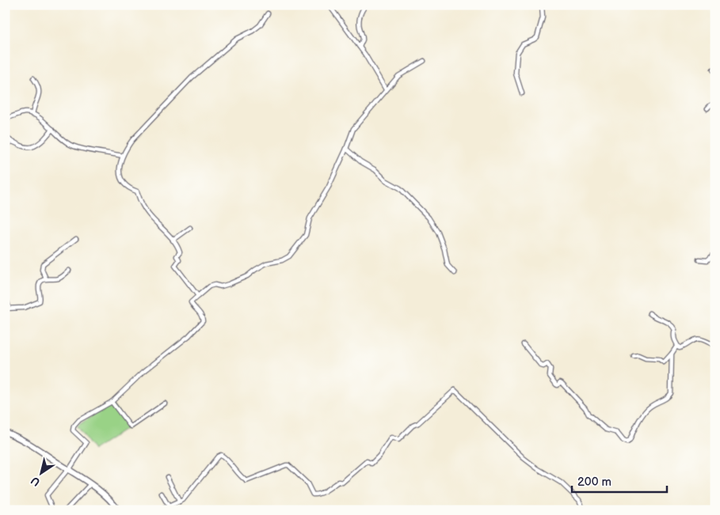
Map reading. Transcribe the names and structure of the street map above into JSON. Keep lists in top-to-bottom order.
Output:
{
  "scale_bar": "200 m",
  "north": "bottom left"
}
